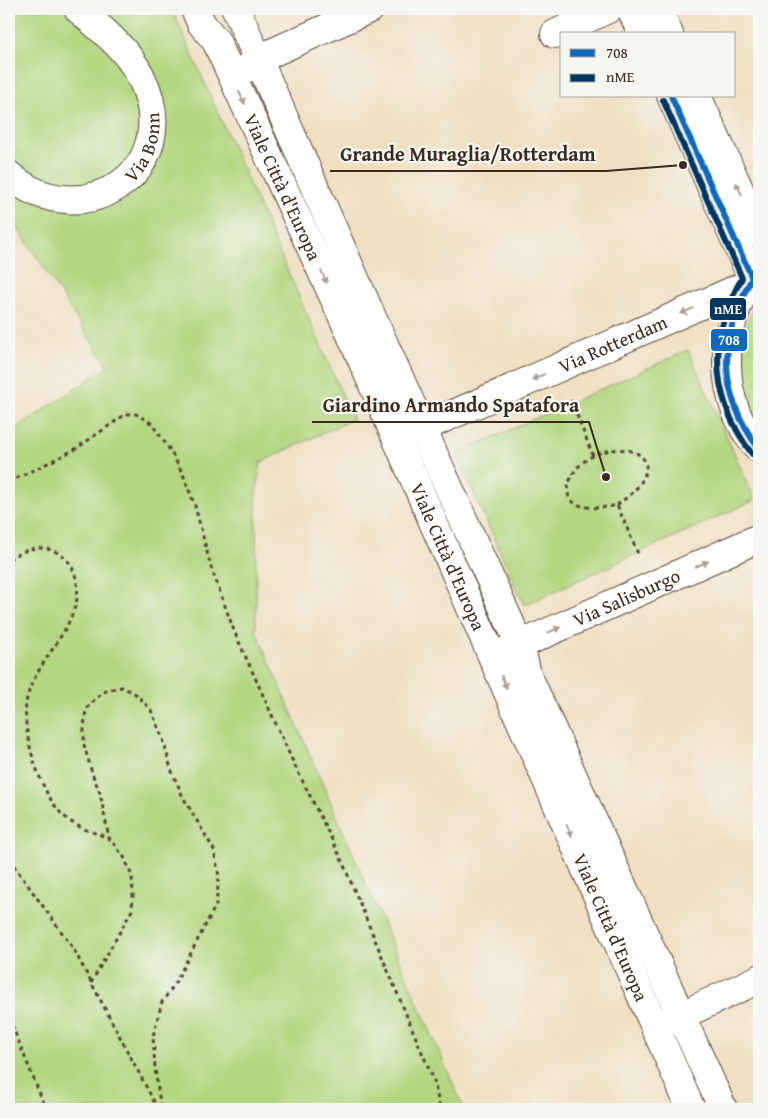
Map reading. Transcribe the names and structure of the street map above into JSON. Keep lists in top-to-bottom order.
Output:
{
  "streets": {
    "street": [
      "Via Bonn",
      "Viale Città d'Europa",
      "Via Rotterdam",
      "Via Salisburgo"
    ]
  },
  "crossings": [
    ["Viale Città d'Europa", "Via Rotterdam"],
    ["Viale Città d'Europa", "Via Salisburgo"]
  ],
  "one_way": ["Via Rotterdam", "Via Salisburgo"],
  "places": ["Grande Muraglia/Rotterdam", "Giardino Armando Spatafora"],
  "lines": ["transit line 708", "transit line nME"],
  "legend": ["708", "nME"]
}
